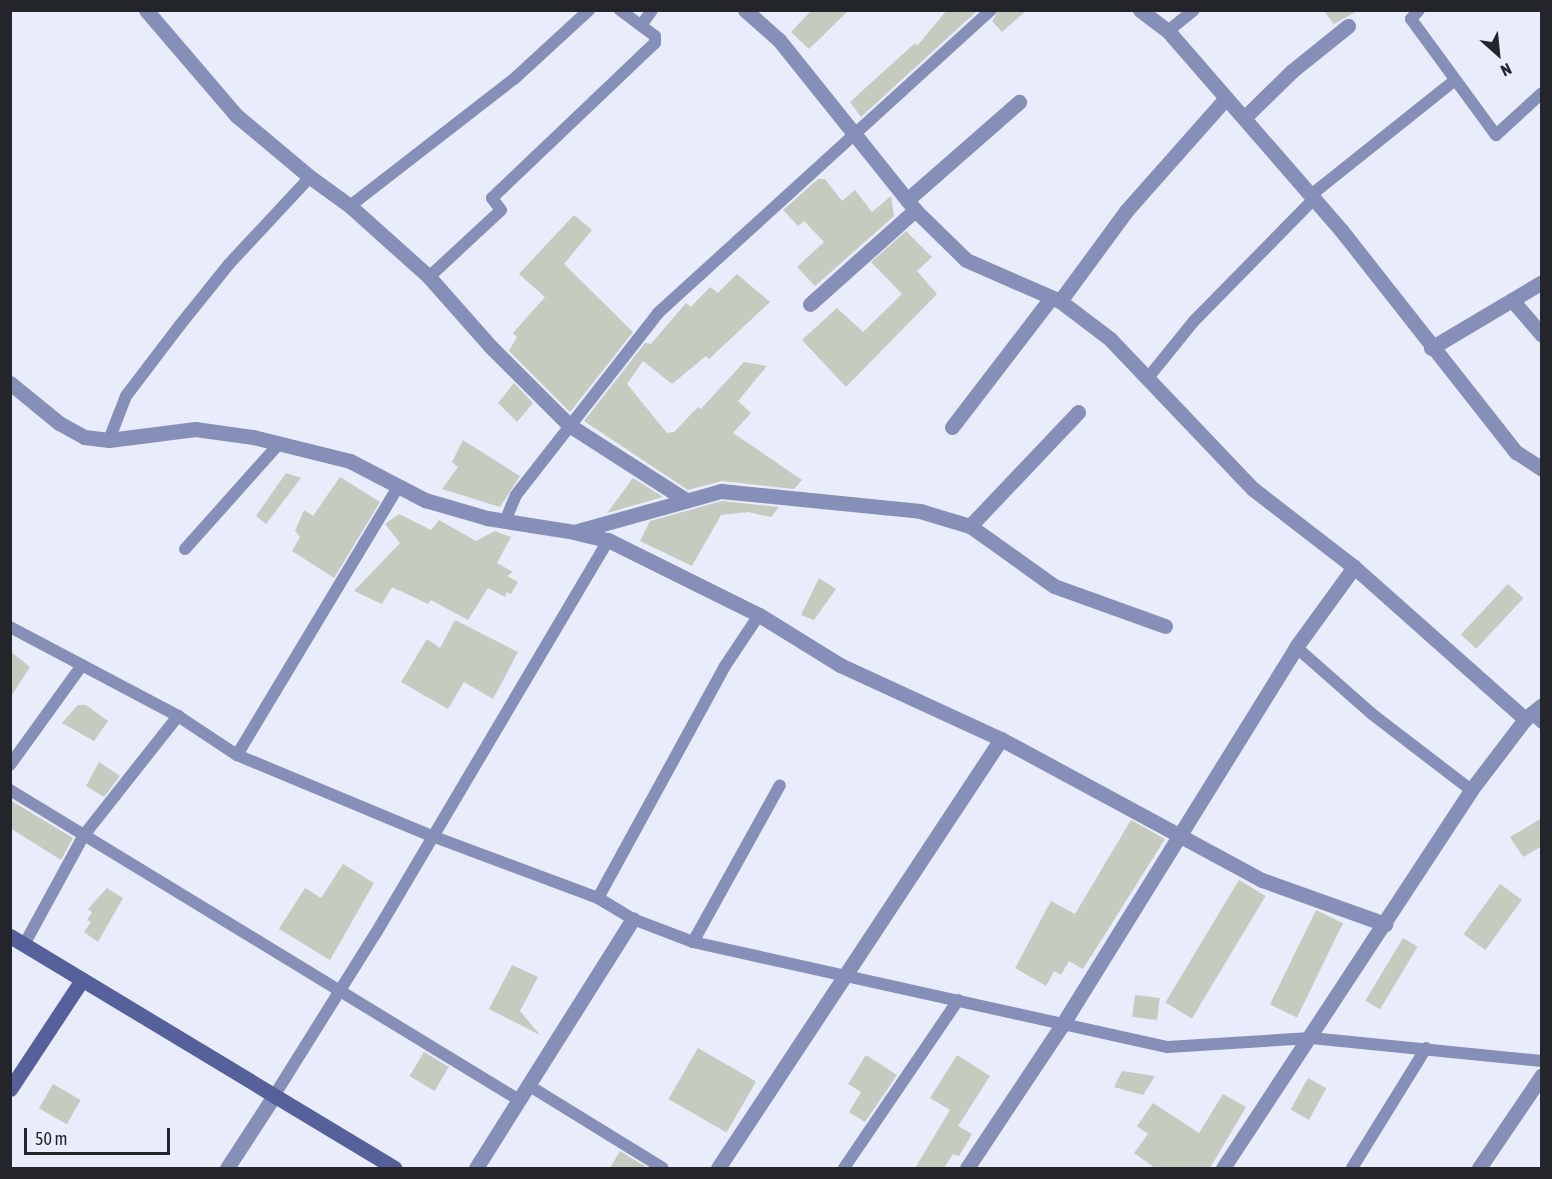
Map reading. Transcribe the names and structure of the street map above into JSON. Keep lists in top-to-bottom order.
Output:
{
  "scale_bar": "50 m",
  "north": "bottom right"
}
